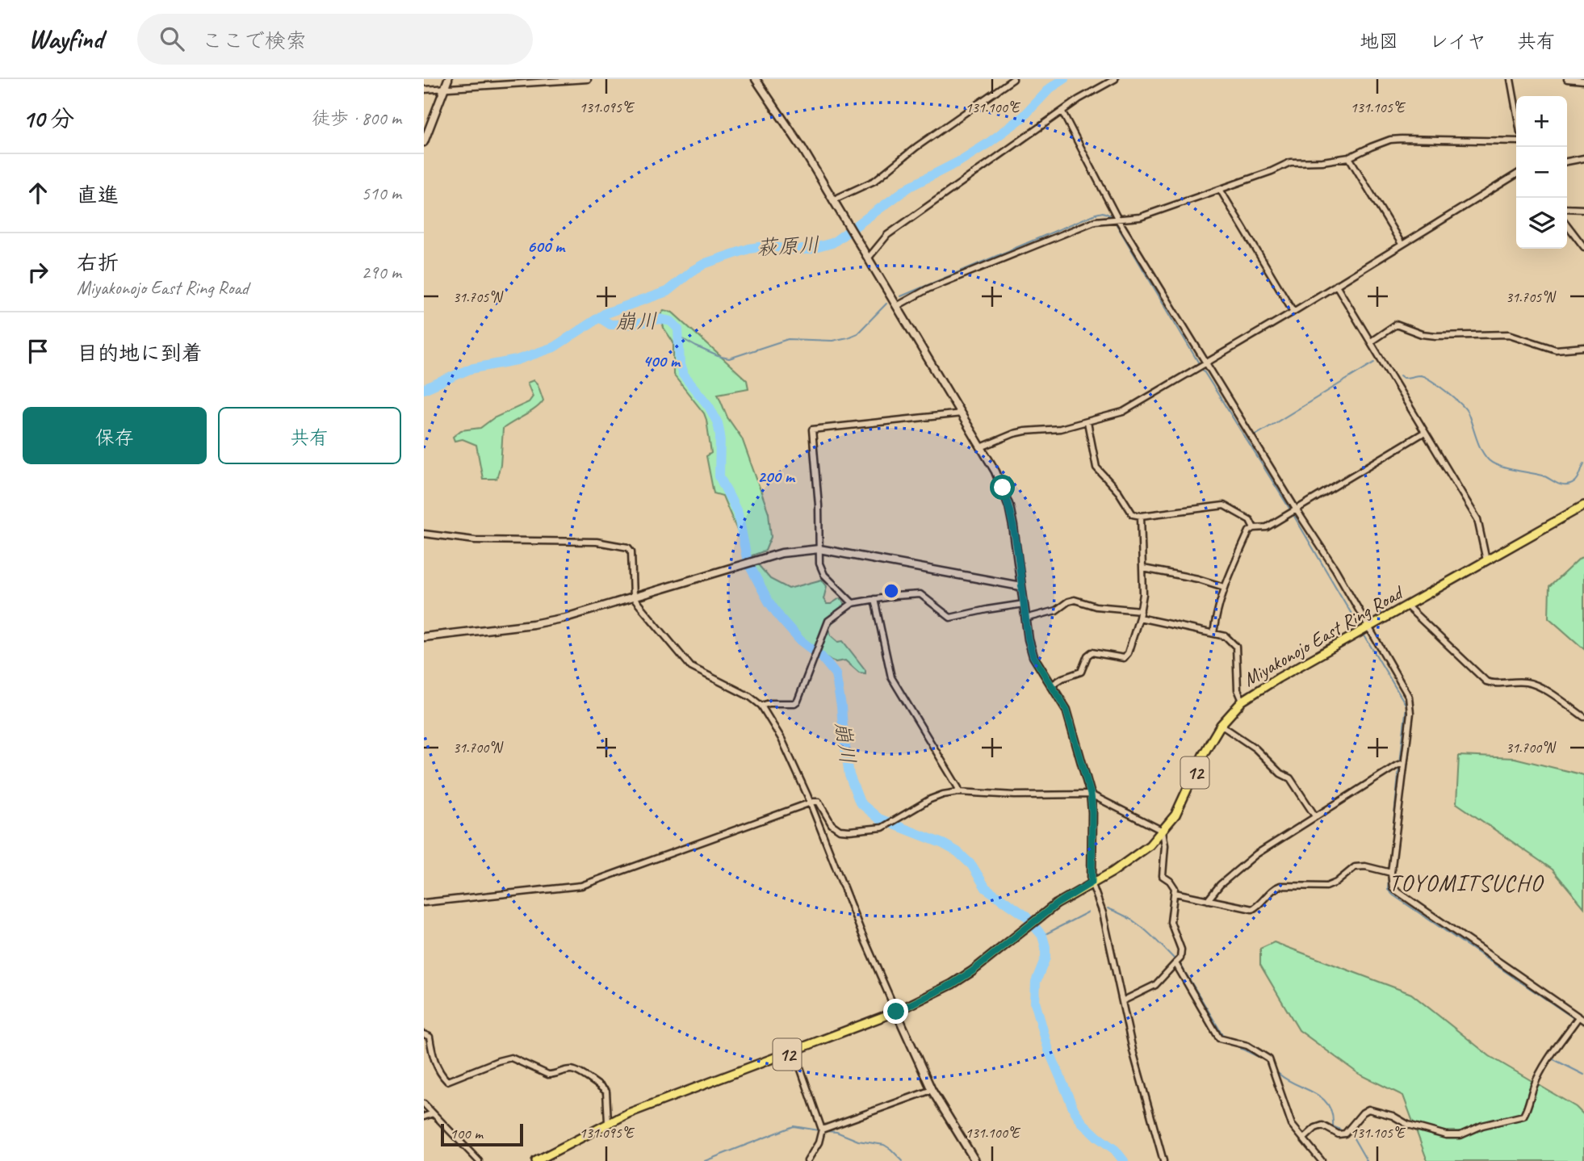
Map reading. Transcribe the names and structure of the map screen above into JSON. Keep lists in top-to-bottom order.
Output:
{
  "streets": {
    "main road": ["Miyakonojo East Ring Road", "12"]
  },
  "districts": ["TOYOMITSUCHO"],
  "water": ["萩原川", "崩川"],
  "scale_bar": "100 m",
  "page": {
    "header": "Wayfind",
    "search": "ここで検索",
    "nav": ["地図", "レイヤ", "共有"],
    "heading": ["10 分", "徒歩 · 800 m"],
    "map_buttons": ["+", "−"],
    "list": [
      ["直進", "510 m"],
      ["右折", "Miyakonojo East Ring Road", "290 m"],
      "目的地に到着"
    ],
    "buttons": ["保存", "共有"],
    "scale": "100 m"
  },
  "coordinates": [
    "131.095°E",
    "131.100°E",
    "131.105°E",
    "31.705°N",
    "31.700°N"
  ],
  "rings": ["600 m", "400 m", "200 m"]
}
